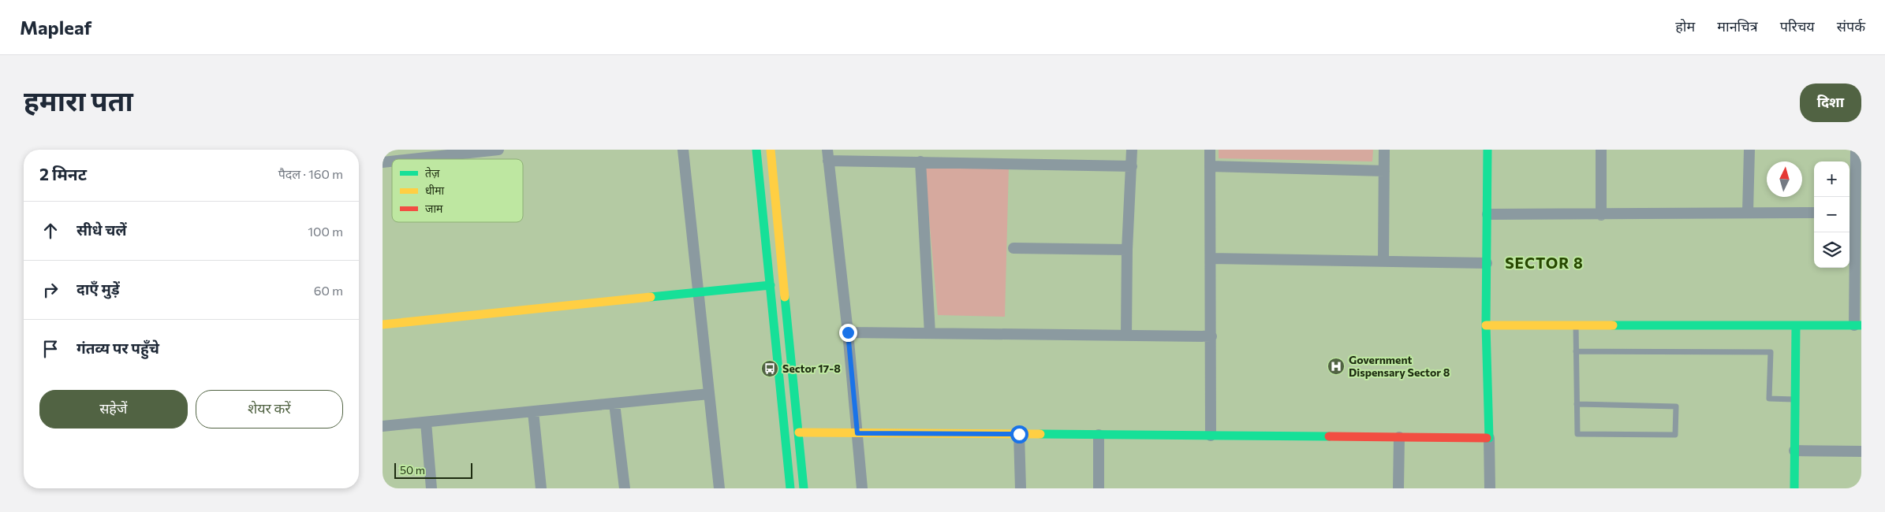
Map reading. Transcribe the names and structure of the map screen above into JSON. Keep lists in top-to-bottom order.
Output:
{
  "districts": ["SECTOR 8"],
  "places": {
    "hospital": ["Government Dispensary Sector 8"],
    "bus stop": ["Sector 17-8"]
  },
  "legend": ["तेज़", "धीमा", "जाम"],
  "scale_bar": "50 m",
  "north": "top",
  "page": {
    "header": "Mapleaf",
    "nav": [
      "होम",
      "मानचित्र",
      "परिचय",
      "संपर्क"
    ],
    "title": "हमारा पता",
    "buttons": [
      "दिशा",
      ["सहेजें", "शेयर करें"]
    ],
    "heading": ["2 मिनट", "पैदल · 160 m"],
    "map_buttons": ["+", "−"],
    "list": [
      ["सीधे चलें", "100 m"],
      ["दाएँ मुड़ें", "60 m"],
      "गंतव्य पर पहुँचे"
    ],
    "scale": "50 m"
  }
}
